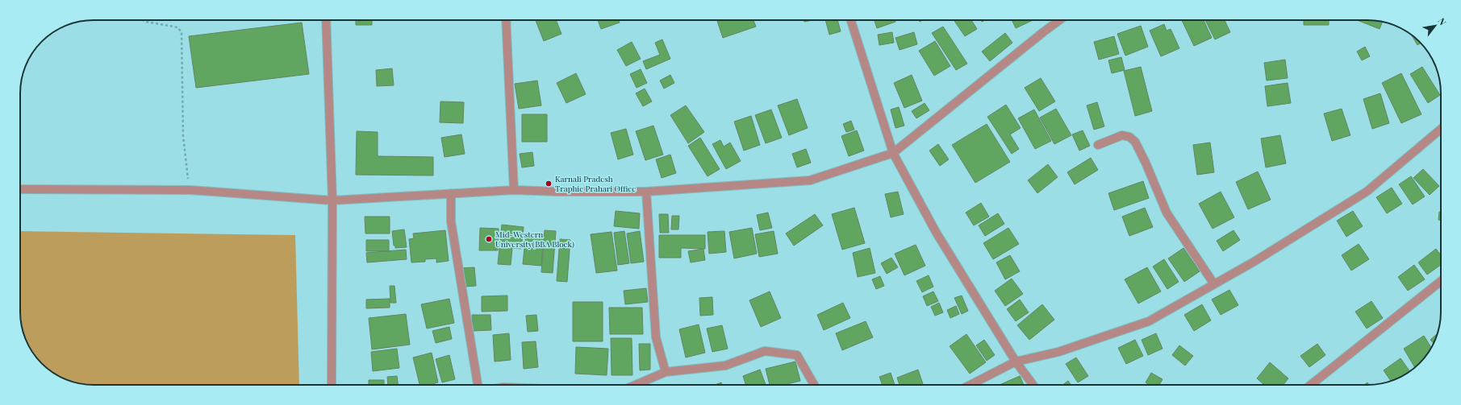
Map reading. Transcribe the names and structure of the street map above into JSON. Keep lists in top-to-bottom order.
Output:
{
  "places": ["Karnali Pradesh Traphic Prahari Office", "Mid-Western University(BBA Block)"],
  "north": "top right"
}
